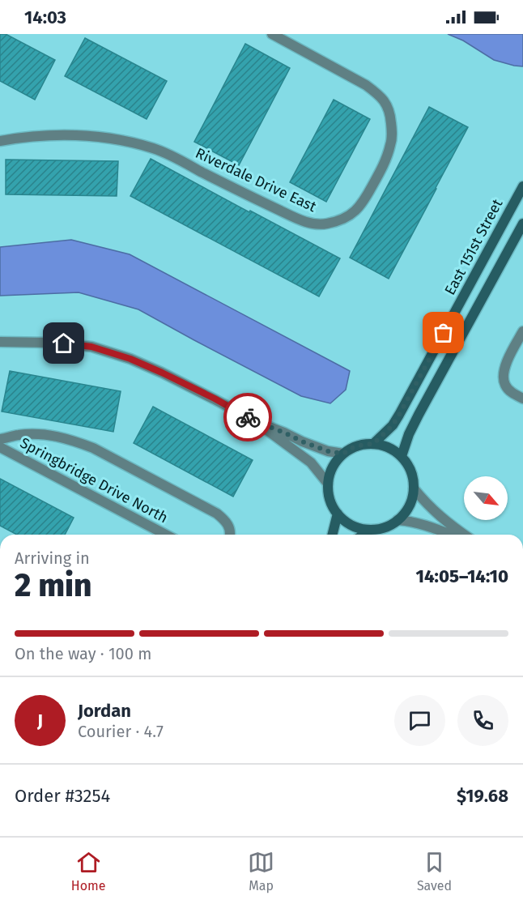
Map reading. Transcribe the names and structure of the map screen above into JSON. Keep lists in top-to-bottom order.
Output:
{
  "streets": {
    "street": ["Riverdale Drive East", "East 151st Street", "Springbridge Drive North"]
  },
  "north": "bottom right",
  "page": {
    "status": "14:03",
    "heading": ["2 min", "Arriving in", "14:05–14:10"],
    "panel": [
      "Jordan",
      "Courier · 4.7",
      "Order #3254",
      "$19.68"
    ],
    "bar": "On the way · 100 m",
    "round": "J",
    "tabs": ["Home", "Map", "Saved"]
  }
}
